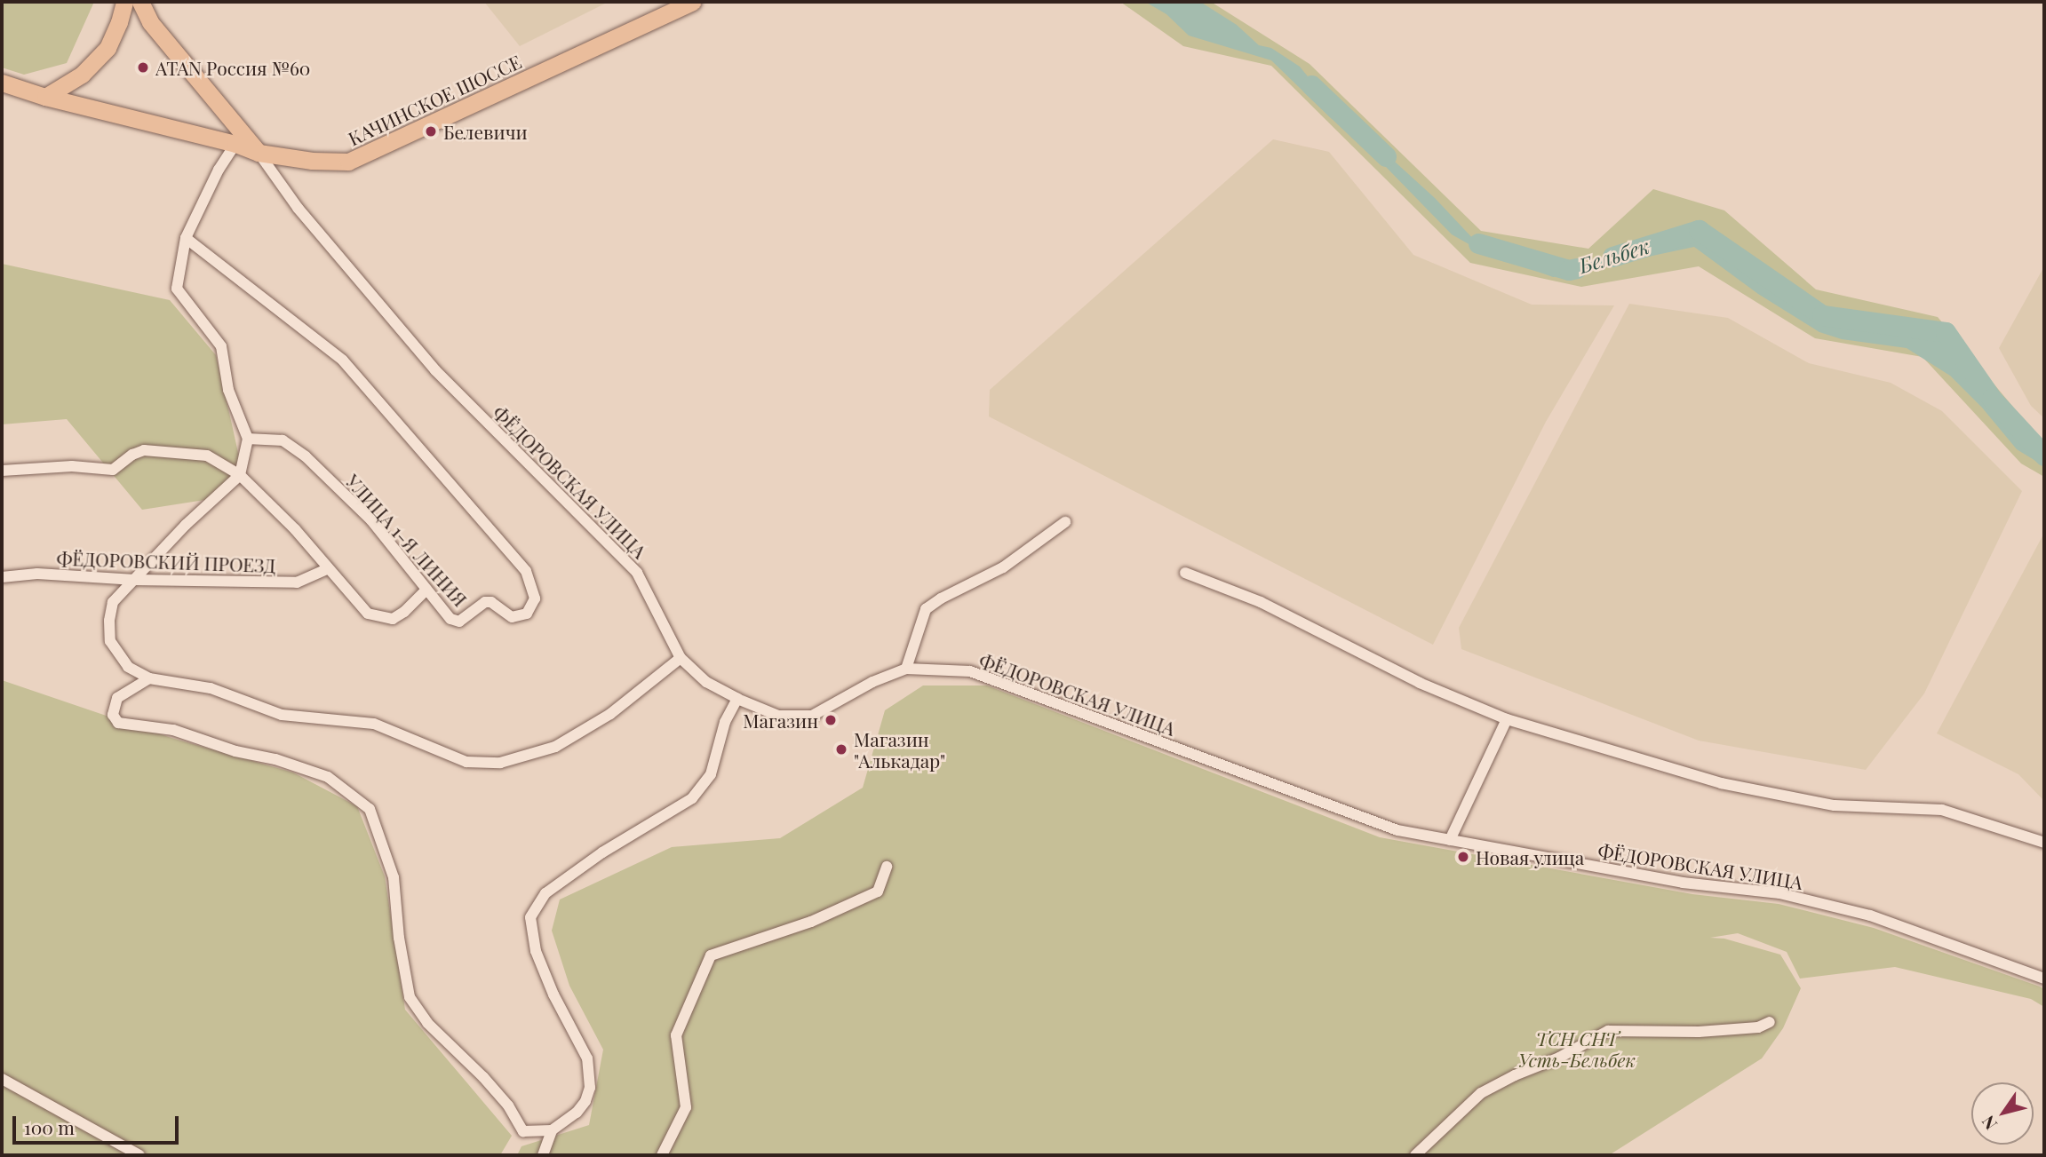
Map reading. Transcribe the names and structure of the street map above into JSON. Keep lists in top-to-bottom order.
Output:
{
  "streets": {
    "main road": ["КАЧИНСКОЕ ШОССЕ"],
    "street": ["ФЁДОРОВСКАЯ УЛИЦА", "УЛИЦА 1-Я ЛИНИЯ", "ФЁДОРОВСКИЙ ПРОЕЗД"]
  },
  "crossings": [
    ["КАЧИНСКОЕ ШОССЕ", "ФЁДОРОВСКАЯ УЛИЦА"]
  ],
  "water": ["Бельбек"],
  "parks": ["ТСН СНТ Усть-Бельбек"],
  "places": [
    "ATAN Россия №60",
    "Белевичи",
    "Магазин",
    "Магазин \"Алькадар\"",
    "Новая улица"
  ],
  "scale_bar": "100 m",
  "north": "bottom left"
}
